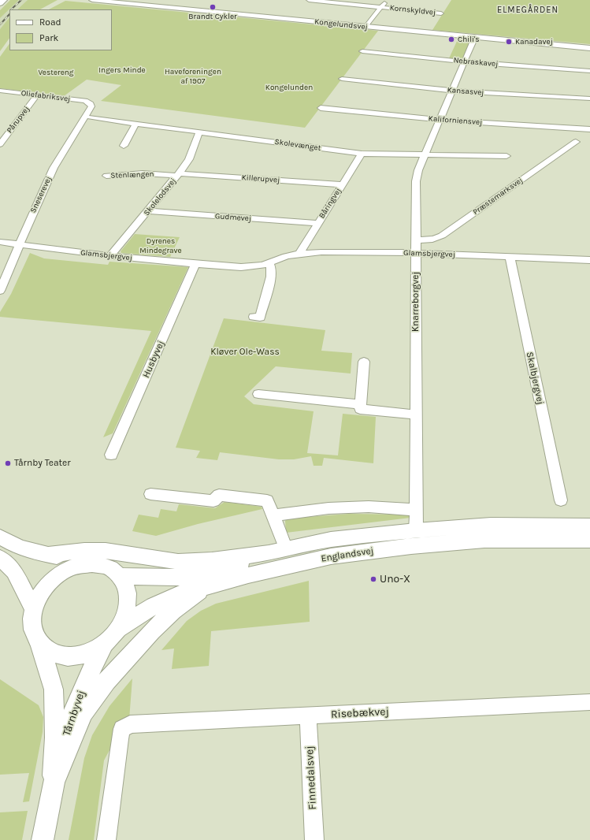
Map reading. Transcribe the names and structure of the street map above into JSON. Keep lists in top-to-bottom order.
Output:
{
  "streets": {
    "street": [
      "Kornskyldvej",
      "Kongelundsvej",
      "Nebraskavej",
      "Kansasvej",
      "Oliefabriksvej",
      "Pårupvej",
      "Kaliforniensvej",
      "Skolevænget",
      "Stenlængen",
      "Killerupvej",
      "Sneserevej",
      "Præstemarksvej",
      "Skolelodsvej",
      "Båringvej",
      "Gudmevej",
      "Glamsbjergvej",
      "Knarreborgvej",
      "Husbyvej",
      "Skalbjergvej",
      "Englandsvej",
      "Tårnbyvej",
      "Risebækvej",
      "Finnedalsvej"
    ]
  },
  "crossings": [
    ["Oliefabriksvej", "Pårupvej"],
    ["Oliefabriksvej", "Sneserevej"],
    ["Skolevænget", "Skolelodsvej"],
    ["Skolevænget", "Båringvej"],
    ["Skolevænget", "Knarreborgvej"],
    ["Stenlængen", "Killerupvej"],
    ["Stenlængen", "Skolelodsvej"],
    ["Killerupvej", "Skolelodsvej"],
    ["Killerupvej", "Båringvej"],
    ["Sneserevej", "Glamsbjergvej"],
    ["Præstemarksvej", "Knarreborgvej"],
    ["Skolelodsvej", "Gudmevej"],
    ["Skolelodsvej", "Glamsbjergvej"],
    ["Båringvej", "Gudmevej"],
    ["Båringvej", "Glamsbjergvej"],
    ["Glamsbjergvej", "Knarreborgvej"],
    ["Glamsbjergvej", "Husbyvej"],
    ["Glamsbjergvej", "Skalbjergvej"],
    ["Knarreborgvej", "Englandsvej"],
    ["Englandsvej", "Tårnbyvej"],
    ["Risebækvej", "Finnedalsvej"]
  ],
  "districts": ["ELMEGÅRDEN"],
  "parks": [
    "Ingers Minde",
    "Haveforeningen af 1907",
    "Vestereng",
    "Kongelunden",
    "Dyrenes Mindegrave",
    "Kløver Ole-Wass"
  ],
  "places": [
    "Brandt Cykler",
    "Chili's",
    "Kanadavej",
    "Tårnby Teater",
    "Uno-X"
  ],
  "legend": ["Road", "Park"]
}
